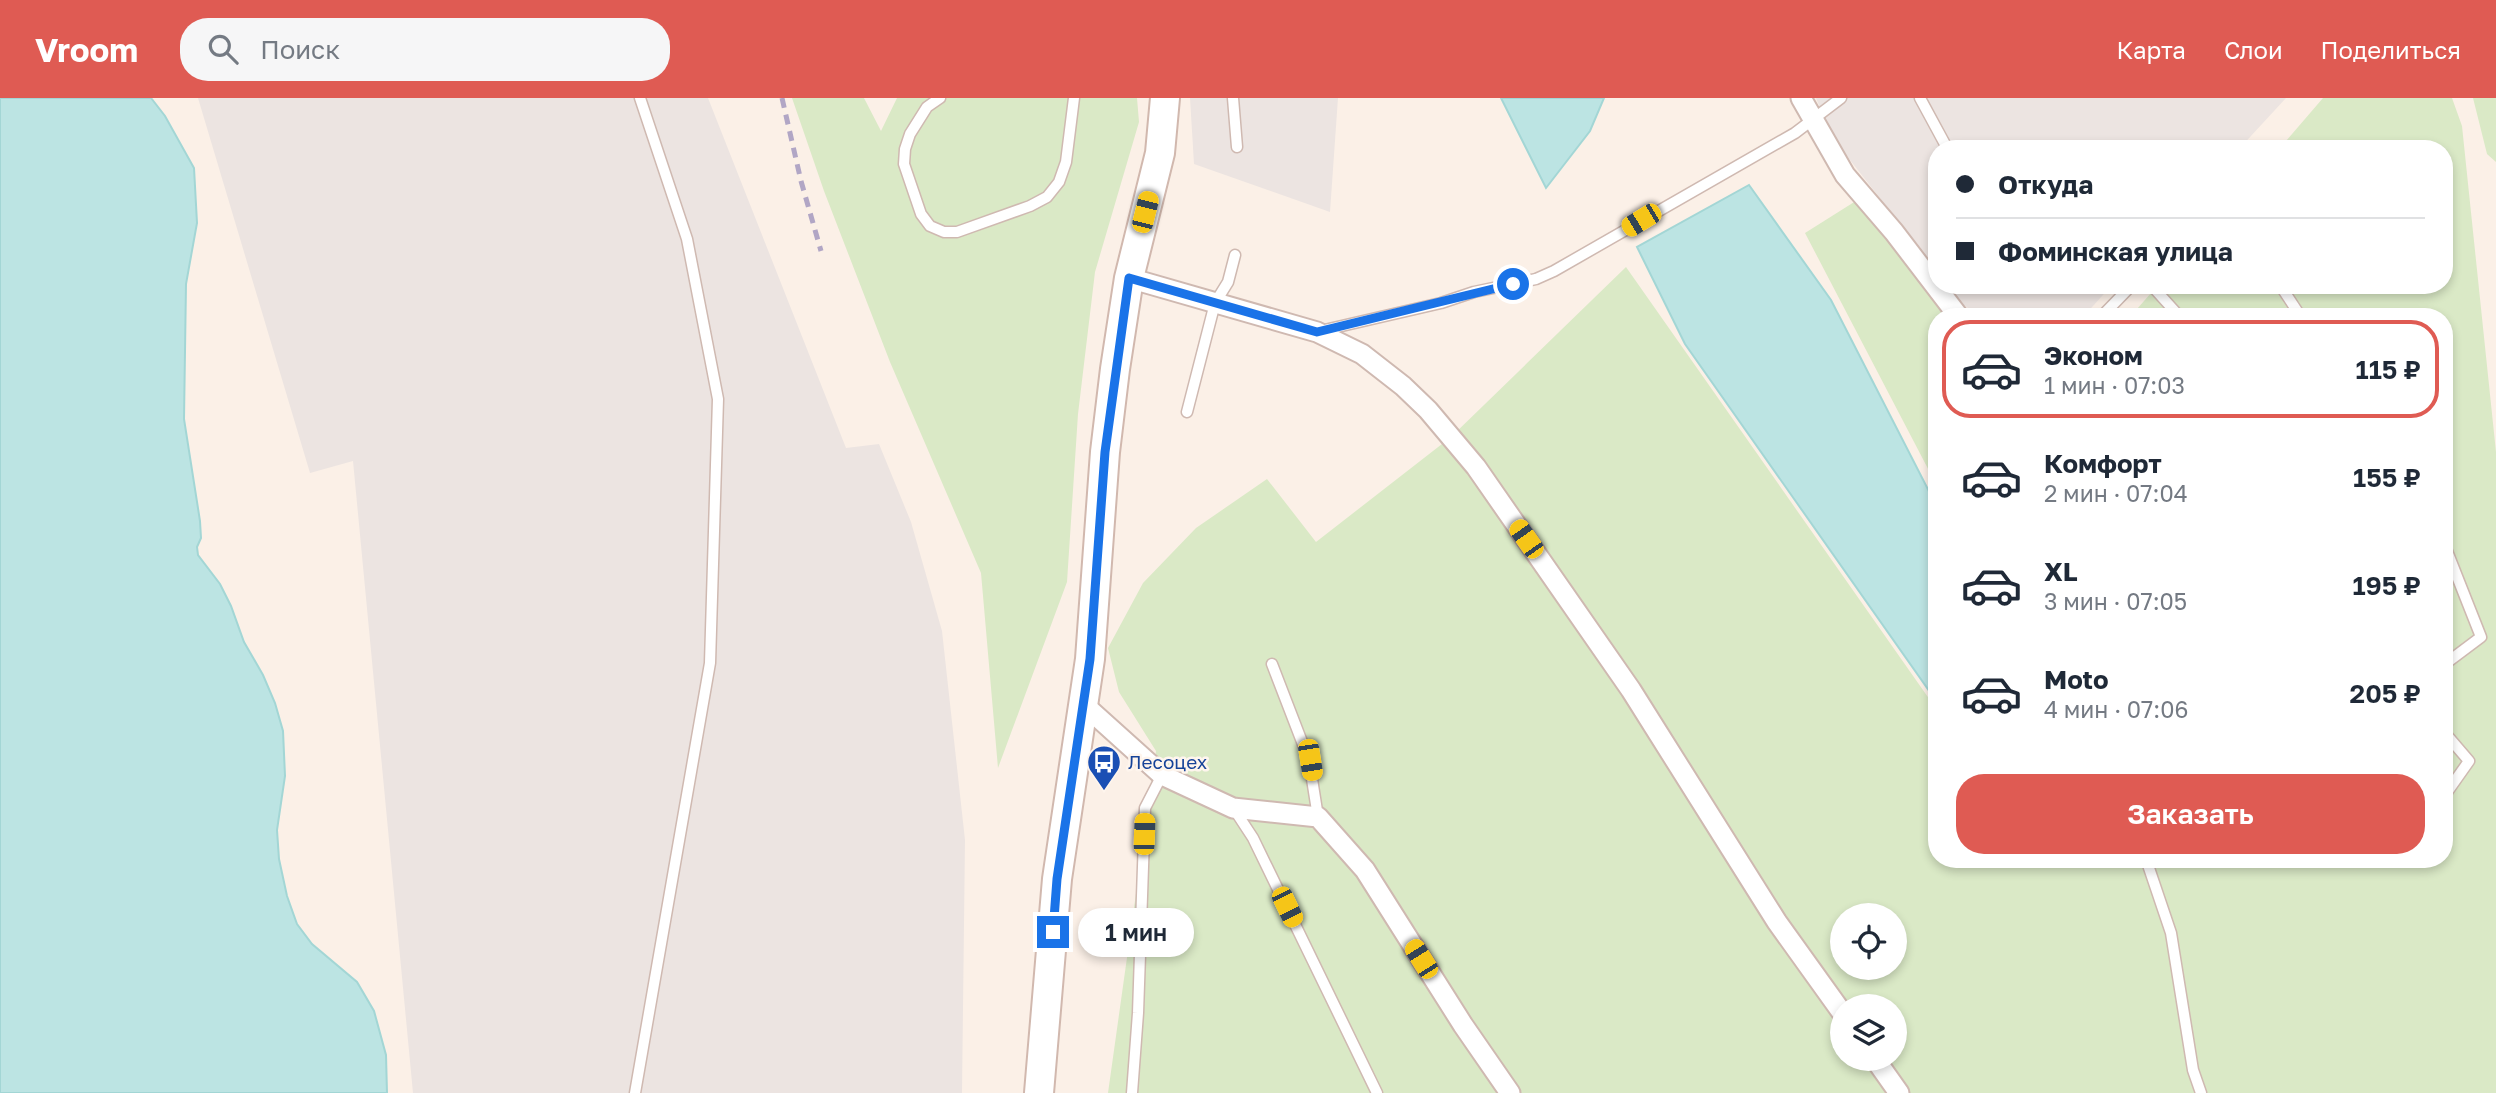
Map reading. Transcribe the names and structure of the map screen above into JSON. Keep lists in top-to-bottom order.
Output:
{
  "places": {
    "bus stop": ["Лесоцех"]
  },
  "page": {
    "header": "Vroom",
    "search": "Поиск",
    "nav": ["Карта", "Слои", "Поделиться"],
    "banner": ["Откуда", "Фоминская улица"],
    "list": [
      {
        "name": "Эконом",
        "note": "1 мин · 07:03",
        "value": "115 ₽"
      },
      {
        "name": "Комфорт",
        "note": "2 мин · 07:04",
        "value": "155 ₽"
      },
      {
        "name": "XL",
        "note": "3 мин · 07:05",
        "value": "195 ₽"
      },
      {
        "name": "Moto",
        "note": "4 мин · 07:06",
        "value": "205 ₽"
      }
    ],
    "buttons": "Заказать",
    "bubble": "1 мин"
  }
}
